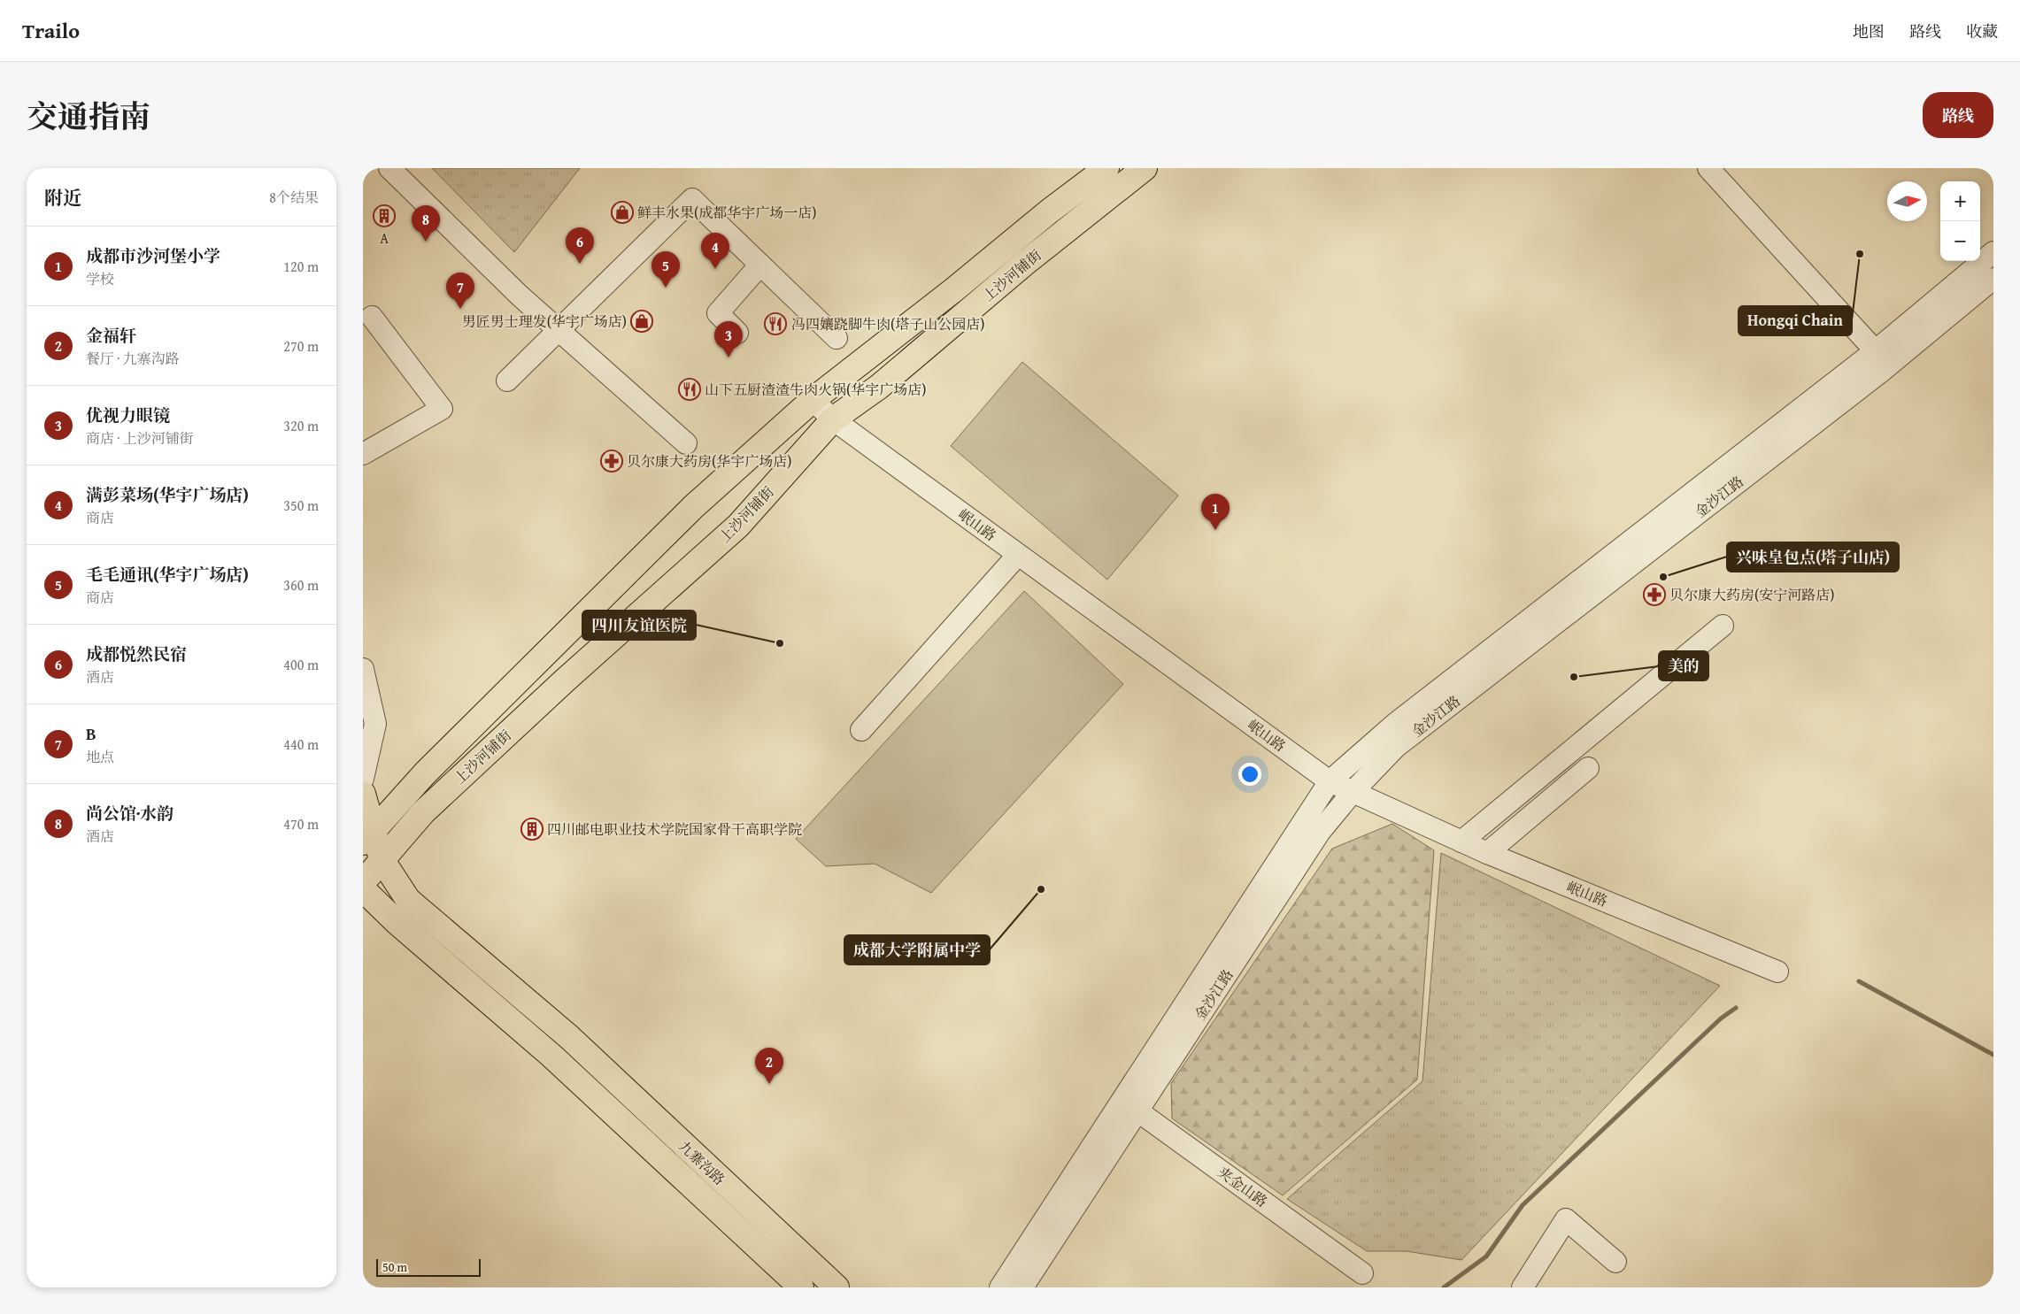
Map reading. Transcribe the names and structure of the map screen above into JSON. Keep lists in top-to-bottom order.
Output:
{
  "streets": {
    "main road": ["上沙河铺街", "九寨沟路"],
    "street": ["金沙江路", "岷山路", "夹金山路"]
  },
  "crossings": [
    ["上沙河铺街", "岷山路"],
    ["上沙河铺街", "九寨沟路"],
    ["金沙江路", "岷山路"],
    ["金沙江路", "夹金山路"]
  ],
  "places": {
    "shop": ["鲜丰水果(成都华宇广场一店)", "男匠男士理发(华宇广场店)"],
    "building": ["A", "四川邮电职业技术学院国家骨干高职学院"],
    "other": [
      "Hongqi Chain",
      "兴味皇包点(塔子山店)",
      "四川友谊医院",
      "美的",
      "成都大学附属中学"
    ],
    "restaurant": ["冯四孃跷脚牛肉(塔子山公园店)", "山下五厨渣渣牛肉火锅(华宇广场店)"],
    "pharmacy": ["贝尔康大药房(华宇广场店)", "贝尔康大药房(安宁河路店)"]
  },
  "scale_bar": "50 m",
  "north": "right",
  "page": {
    "header": "Trailo",
    "nav": ["地图", "路线", "收藏"],
    "title": "交通指南",
    "buttons": "路线",
    "heading": ["附近", "8个结果"],
    "map_buttons": ["+", "−"],
    "pins": [
      "8",
      "6",
      "4",
      "5",
      "7",
      "3",
      "1",
      "2"
    ],
    "list": [
      {
        "mark": "1",
        "name": "成都市沙河堡小学",
        "note": "学校",
        "value": "120 m"
      },
      {
        "mark": "2",
        "name": "金福轩",
        "note": "餐厅 · 九寨沟路",
        "value": "270 m"
      },
      {
        "mark": "3",
        "name": "优视力眼镜",
        "note": "商店 · 上沙河铺街",
        "value": "320 m"
      },
      {
        "mark": "4",
        "name": "满彭菜场(华宇广场店)",
        "note": "商店",
        "value": "350 m"
      },
      {
        "mark": "5",
        "name": "毛毛通讯(华宇广场店)",
        "note": "商店",
        "value": "360 m"
      },
      {
        "mark": "6",
        "name": "成都悦然民宿",
        "note": "酒店",
        "value": "400 m"
      },
      {
        "mark": "7",
        "name": "B",
        "note": "地点",
        "value": "440 m"
      },
      {
        "mark": "8",
        "name": "尚公馆·水韵",
        "note": "酒店",
        "value": "470 m"
      }
    ],
    "scale": "50 m"
  }
}
